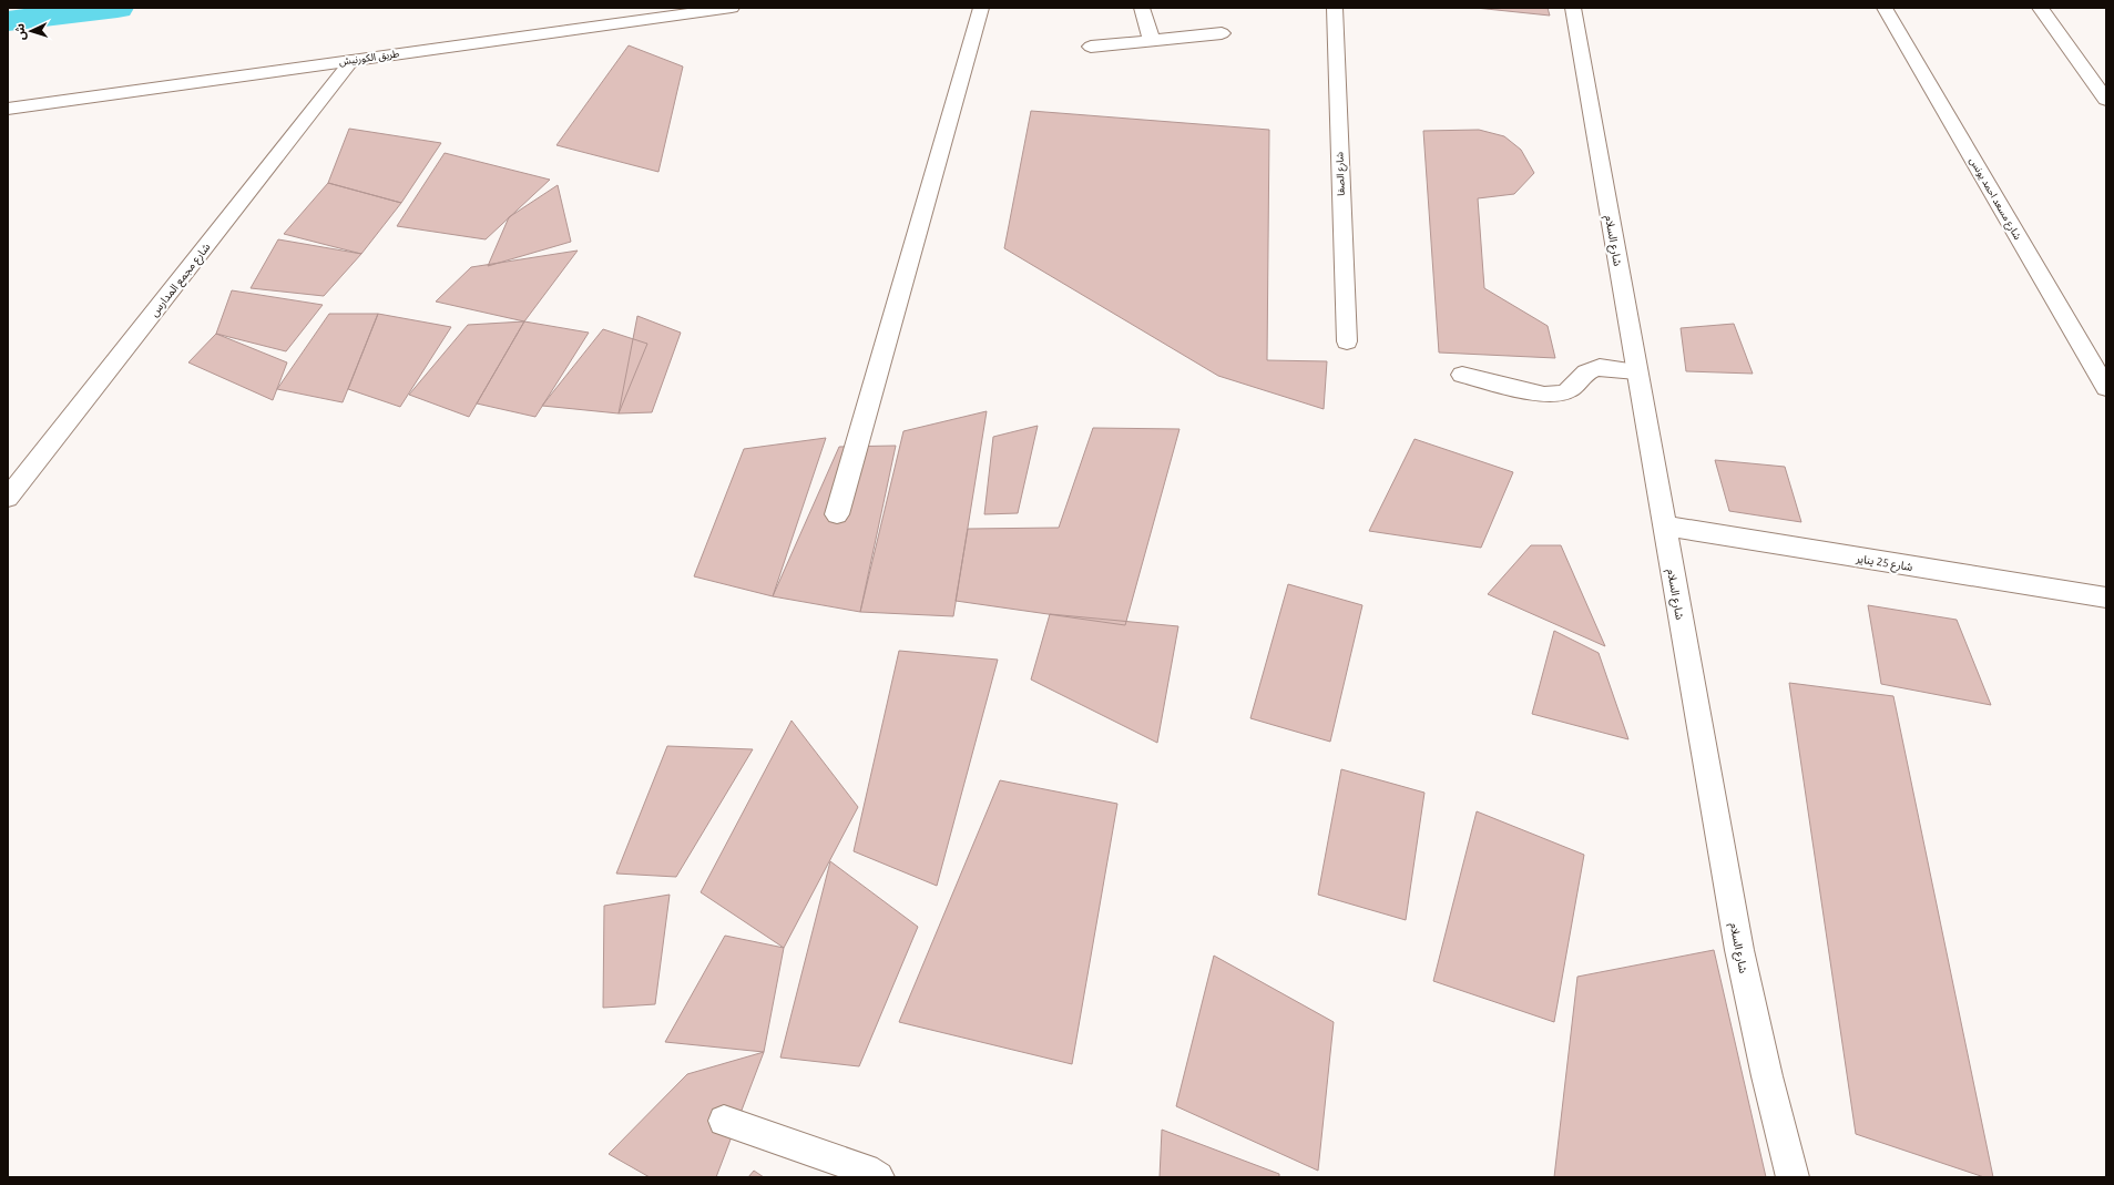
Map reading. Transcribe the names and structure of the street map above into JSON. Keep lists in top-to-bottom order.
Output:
{
  "streets": {
    "street": [
      "طريق الكورنيش",
      "شارع الصفا",
      "شارع مسعد احمد يونس",
      "شارع السلام",
      "شارع مجمع المدارس",
      "شارع 25 يناير"
    ]
  },
  "crossings": [
    ["طريق الكورنيش", "شارع مجمع المدارس"],
    ["شارع السلام", "شارع 25 يناير"]
  ],
  "north": "left"
}
